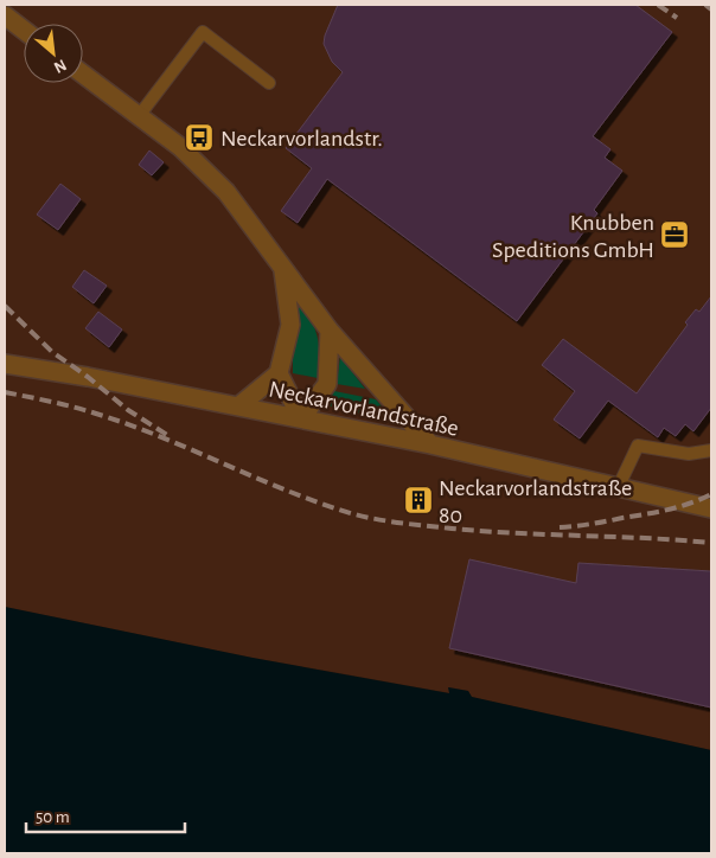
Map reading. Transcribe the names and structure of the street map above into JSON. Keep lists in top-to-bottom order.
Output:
{
  "streets": {
    "street": ["Neckarvorlandstraße"]
  },
  "places": {
    "bus stop": ["Neckarvorlandstr."],
    "office": ["Knubben Speditions GmbH"],
    "building": ["Neckarvorlandstraße 80"]
  },
  "scale_bar": "50 m",
  "north": "bottom right"
}
